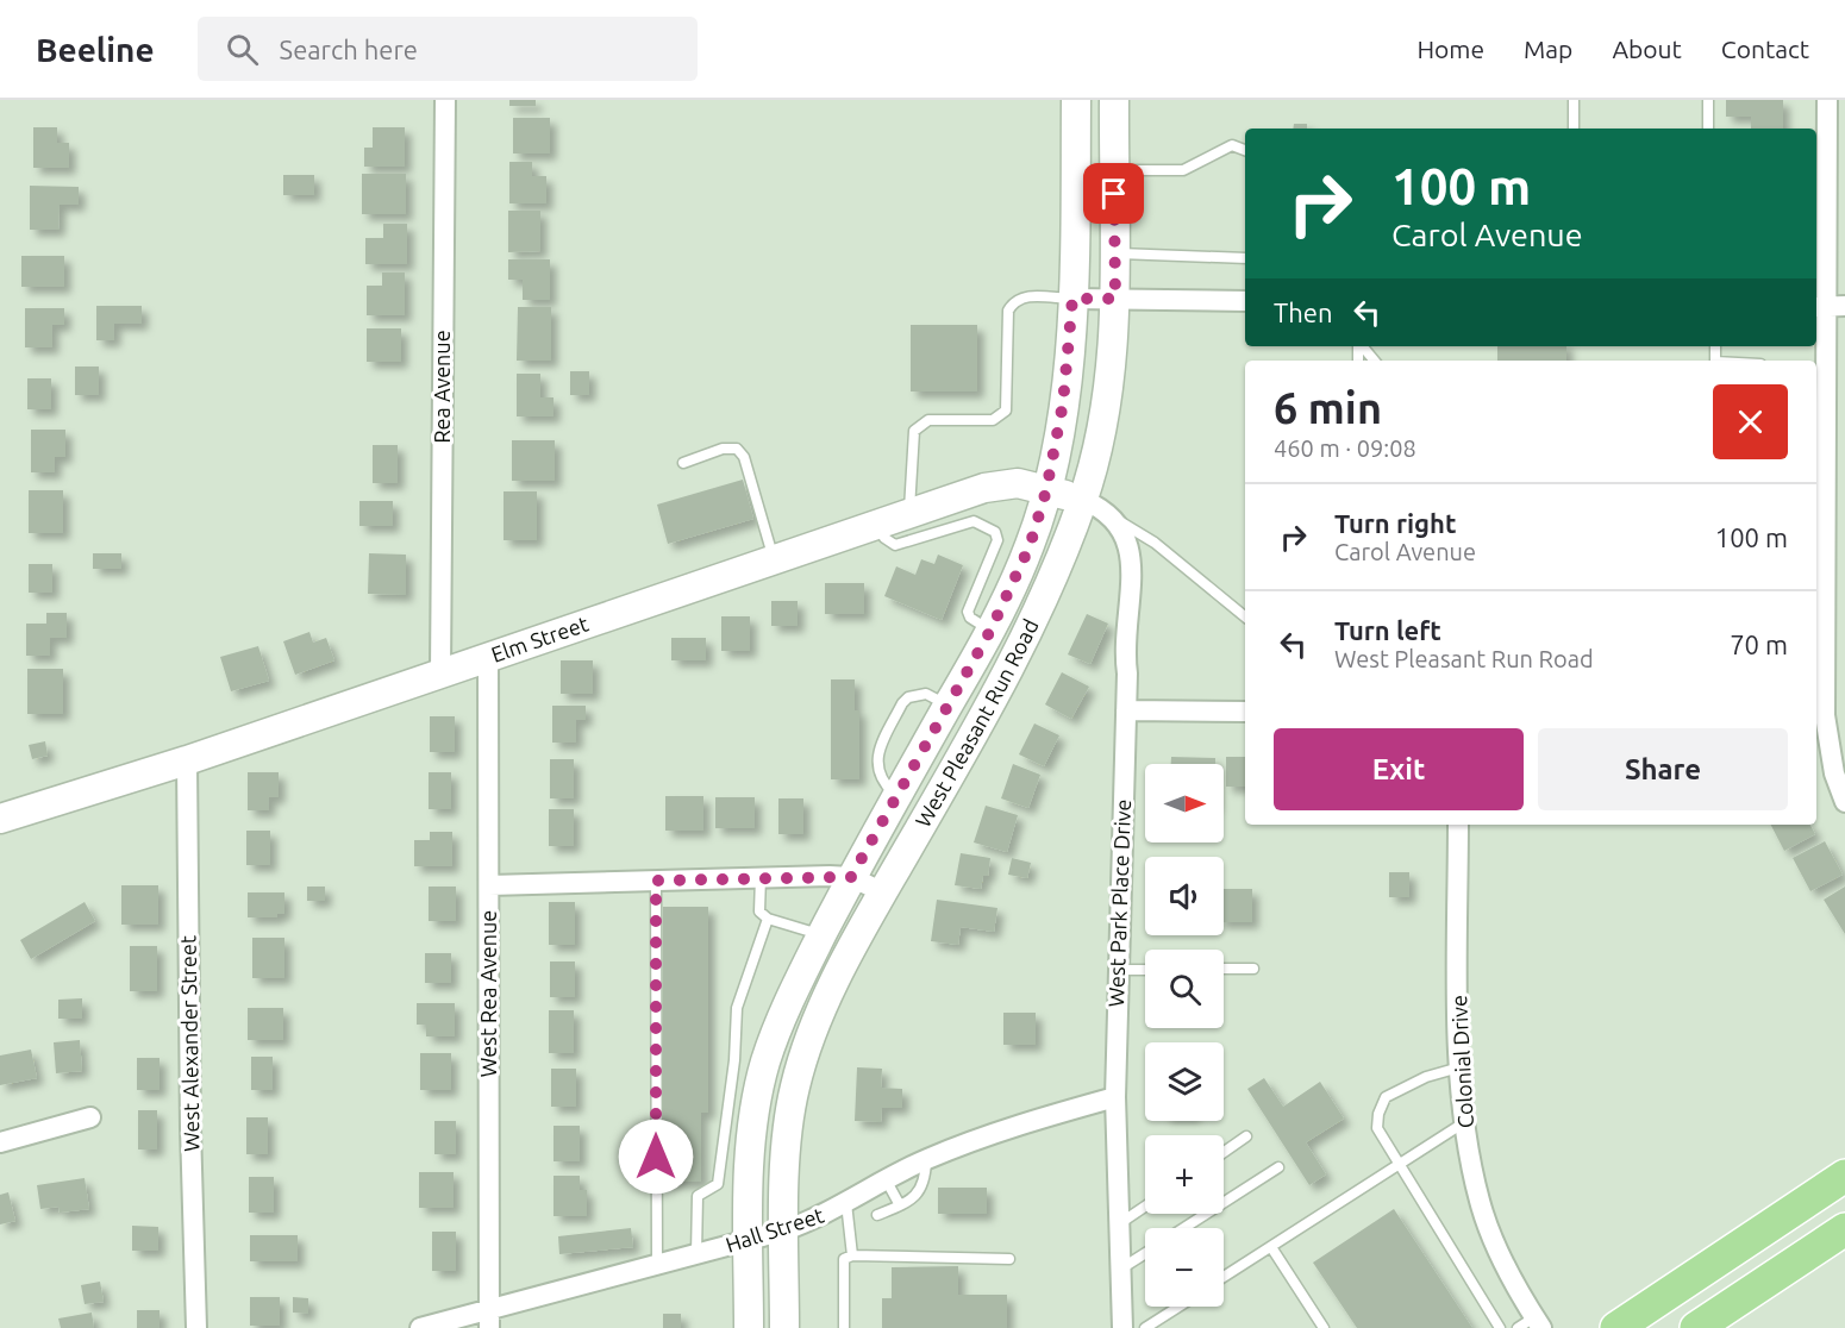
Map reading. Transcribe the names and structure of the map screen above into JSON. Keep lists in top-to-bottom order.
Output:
{
  "streets": {
    "main road": ["Elm Street", "West Pleasant Run Road"],
    "street": [
      "Rea Avenue",
      "West Park Place Drive",
      "West Rea Avenue",
      "West Alexander Street",
      "Colonial Drive",
      "Hall Street"
    ]
  },
  "crossings": [
    ["Rea Avenue", "Elm Street"],
    ["Elm Street", "West Pleasant Run Road"],
    ["Elm Street", "West Rea Avenue"],
    ["Elm Street", "West Alexander Street"],
    ["West Pleasant Run Road", "Hall Street"],
    ["West Park Place Drive", "Hall Street"],
    ["West Rea Avenue", "Hall Street"]
  ],
  "north": "right",
  "page": {
    "header": "Beeline",
    "search": "Search here",
    "nav": [
      "Home",
      "Map",
      "About",
      "Contact"
    ],
    "turn": ["100 m", "Carol Avenue"],
    "then": "Then",
    "heading": ["6 min", "460 m · 09:08"],
    "list": [
      {
        "name": "Turn right",
        "note": "Carol Avenue",
        "value": "100 m"
      },
      {
        "name": "Turn left",
        "note": "West Pleasant Run Road",
        "value": "70 m"
      }
    ],
    "buttons": ["Exit", "Share"],
    "map_buttons": ["+", "−"]
  }
}
